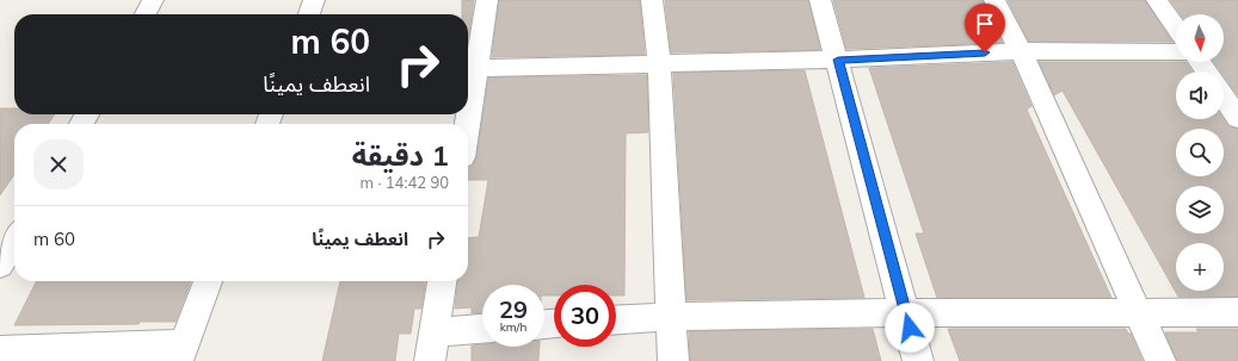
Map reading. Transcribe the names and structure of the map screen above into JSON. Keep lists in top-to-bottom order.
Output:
{
  "north": "bottom",
  "page": {
    "map_buttons": "+",
    "turn": ["60 m", "انعطف يمينًا"],
    "heading": ["1 دقيقة", "90 m · 14:42"],
    "list": [
      {
        "name": "انعطف يمينًا",
        "value": "60 m"
      }
    ],
    "speed": "29 km/h",
    "limit": "30"
  }
}
